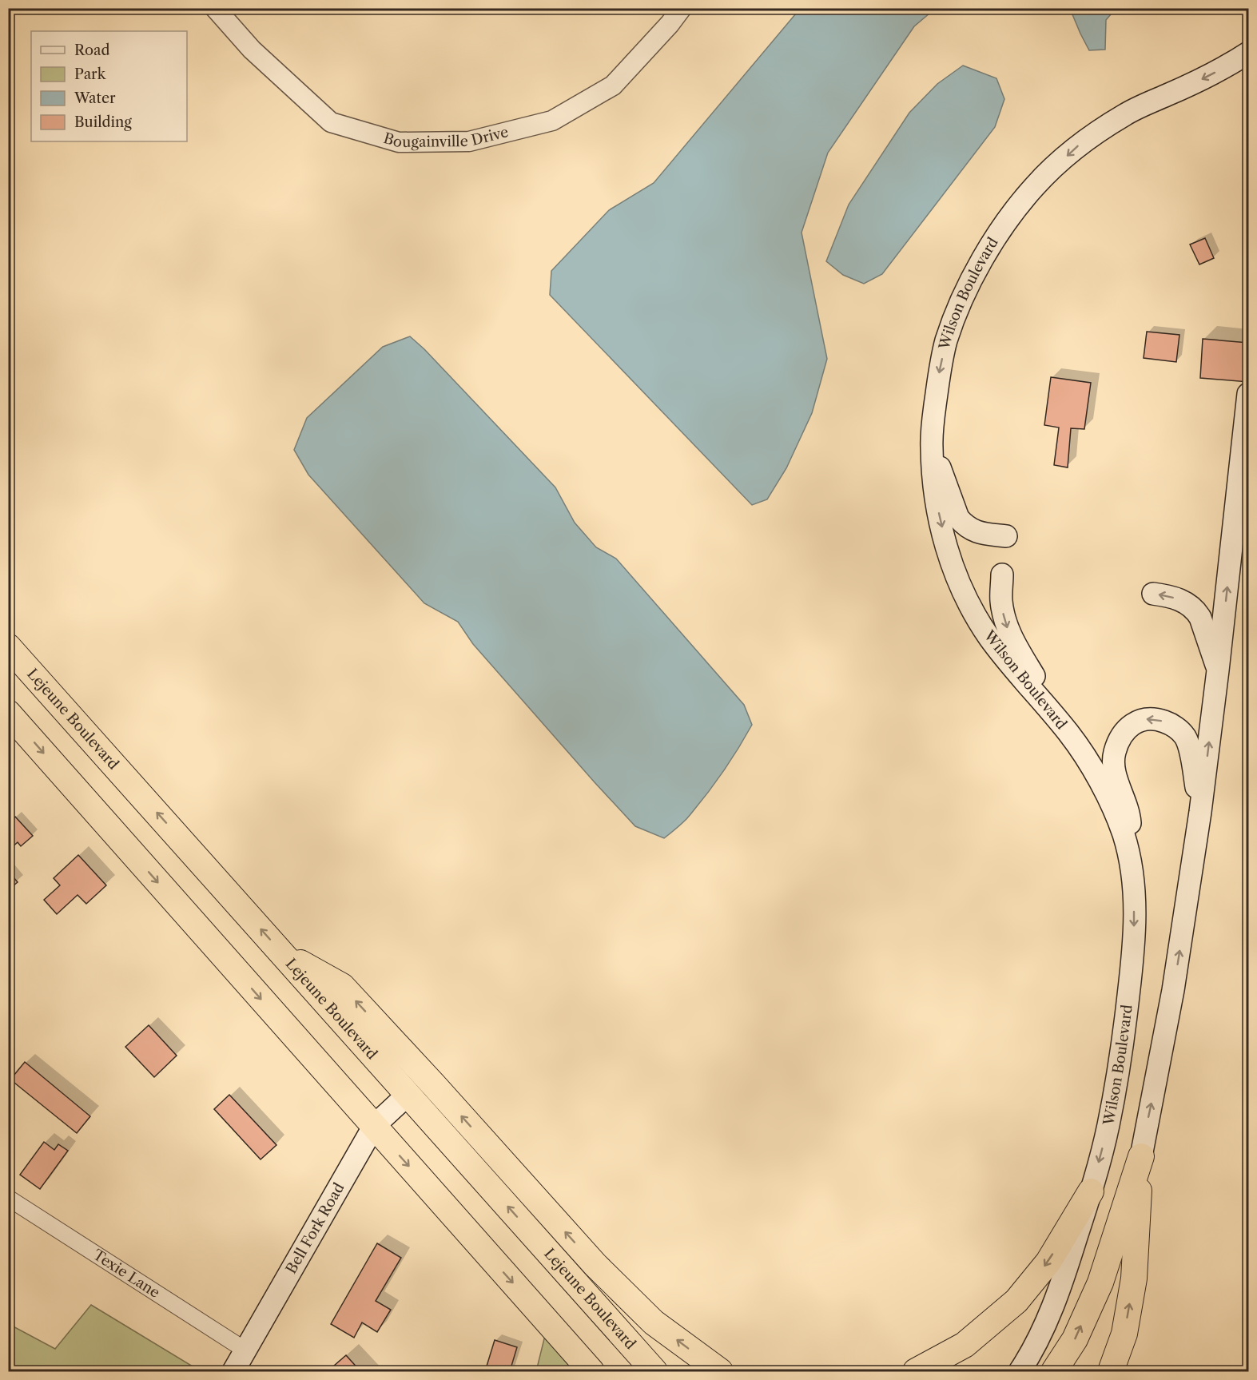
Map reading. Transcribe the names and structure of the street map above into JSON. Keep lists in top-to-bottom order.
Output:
{
  "streets": {
    "highway": ["Lejeune Boulevard"],
    "main road": ["Wilson Boulevard", "Bell Fork Road"],
    "street": ["Bougainville Drive", "Texie Lane"]
  },
  "crossings": [
    ["Lejeune Boulevard", "Bell Fork Road"],
    ["Bell Fork Road", "Texie Lane"]
  ],
  "one_way": ["Wilson Boulevard"],
  "legend": [
    "Road",
    "Park",
    "Water",
    "Building"
  ]
}
